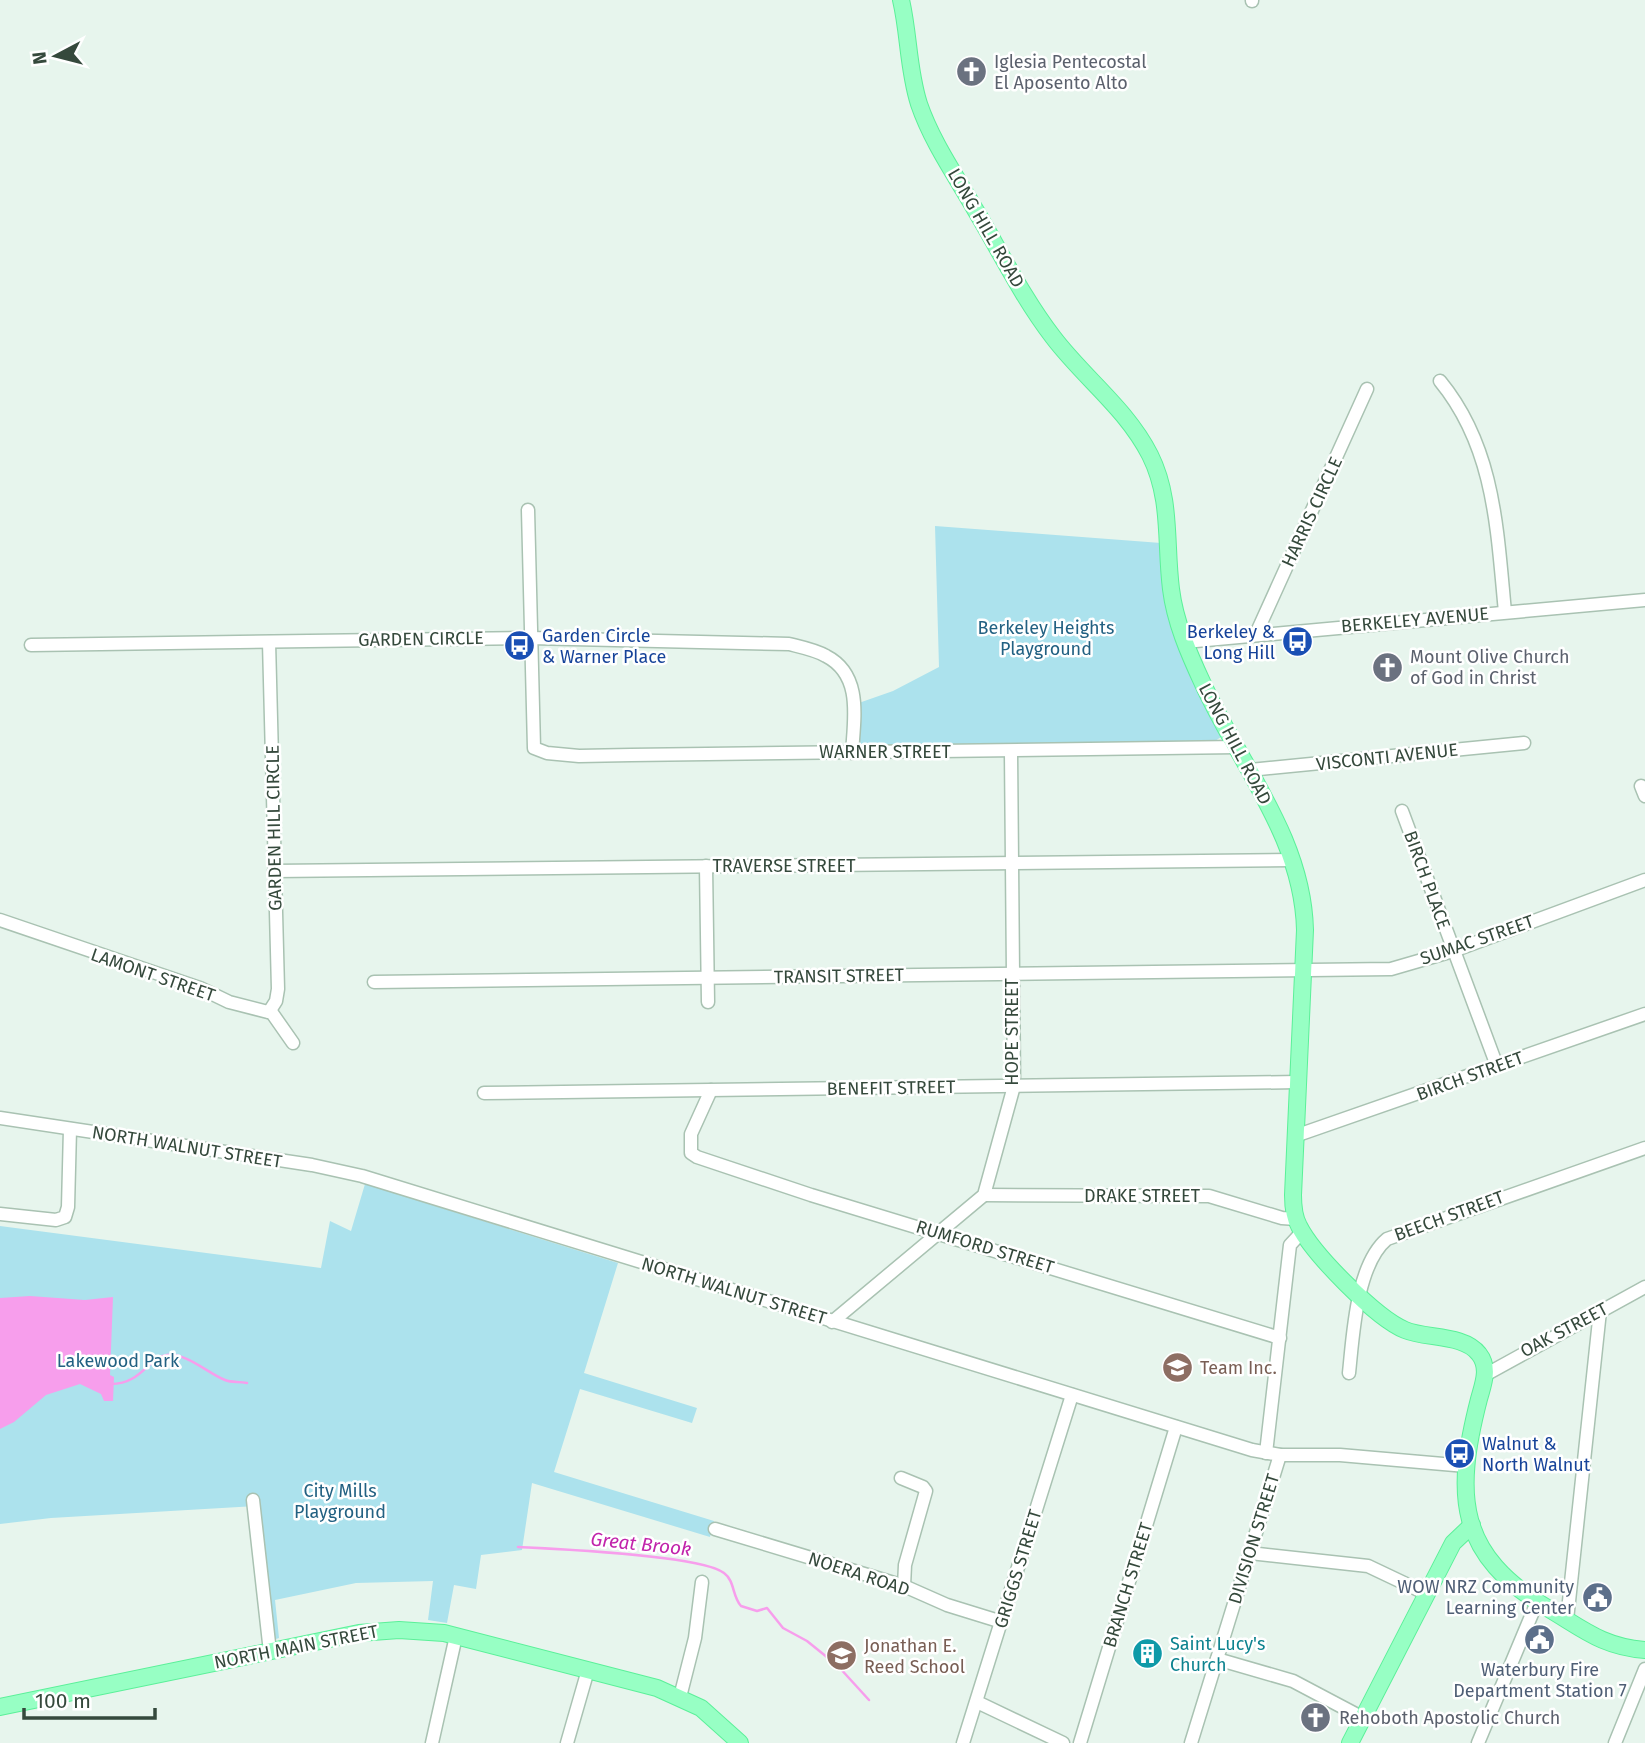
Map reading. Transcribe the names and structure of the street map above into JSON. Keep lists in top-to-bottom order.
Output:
{
  "streets": {
    "main road": ["LONG HILL ROAD", "NORTH MAIN STREET"],
    "street": [
      "HARRIS CIRCLE",
      "BERKELEY AVENUE",
      "GARDEN CIRCLE",
      "WARNER STREET",
      "VISCONTI AVENUE",
      "GARDEN HILL CIRCLE",
      "TRAVERSE STREET",
      "BIRCH PLACE",
      "SUMAC STREET",
      "LAMONT STREET",
      "TRANSIT STREET",
      "HOPE STREET",
      "BIRCH STREET",
      "BENEFIT STREET",
      "NORTH WALNUT STREET",
      "DRAKE STREET",
      "BEECH STREET",
      "RUMFORD STREET",
      "OAK STREET",
      "DIVISION STREET",
      "GRIGGS STREET",
      "NOERA ROAD",
      "BRANCH STREET"
    ]
  },
  "crossings": [
    ["LONG HILL ROAD", "BERKELEY AVENUE"],
    ["LONG HILL ROAD", "WARNER STREET"],
    ["LONG HILL ROAD", "VISCONTI AVENUE"],
    ["LONG HILL ROAD", "TRAVERSE STREET"],
    ["LONG HILL ROAD", "SUMAC STREET"],
    ["LONG HILL ROAD", "TRANSIT STREET"],
    ["LONG HILL ROAD", "BIRCH STREET"],
    ["LONG HILL ROAD", "BENEFIT STREET"],
    ["LONG HILL ROAD", "DRAKE STREET"],
    ["LONG HILL ROAD", "DIVISION STREET"],
    ["HARRIS CIRCLE", "BERKELEY AVENUE"],
    ["GARDEN CIRCLE", "WARNER STREET"],
    ["GARDEN CIRCLE", "GARDEN HILL CIRCLE"],
    ["WARNER STREET", "HOPE STREET"],
    ["GARDEN HILL CIRCLE", "TRAVERSE STREET"],
    ["GARDEN HILL CIRCLE", "LAMONT STREET"],
    ["TRAVERSE STREET", "HOPE STREET"],
    ["BIRCH PLACE", "SUMAC STREET"],
    ["BIRCH PLACE", "BIRCH STREET"],
    ["SUMAC STREET", "TRANSIT STREET"],
    ["TRANSIT STREET", "HOPE STREET"],
    ["HOPE STREET", "BENEFIT STREET"],
    ["HOPE STREET", "DRAKE STREET"],
    ["BENEFIT STREET", "RUMFORD STREET"],
    ["NORTH WALNUT STREET", "DIVISION STREET"],
    ["NORTH WALNUT STREET", "GRIGGS STREET"],
    ["NORTH WALNUT STREET", "BRANCH STREET"],
    ["DRAKE STREET", "DIVISION STREET"],
    ["RUMFORD STREET", "DIVISION STREET"],
    ["GRIGGS STREET", "NOERA ROAD"]
  ],
  "water": ["Great Brook"],
  "parks": ["Berkeley Heights Playground", "Lakewood Park", "City Mills Playground"],
  "places": {
    "church": ["Iglesia Pentecostal El Aposento Alto", "Mount Olive Church of God in Christ", "Rehoboth Apostolic Church"],
    "bus stop": ["Berkeley & Long Hill", "Garden Circle & Warner Place", "Walnut & North Walnut"],
    "school or university": ["Team Inc.", "Jonathan E. Reed School"],
    "public building": ["WOW NRZ Community Learning Center", "Waterbury Fire Department Station 7"],
    "building": ["Saint Lucy's Church"]
  },
  "scale_bar": "100 m",
  "north": "left"
}
